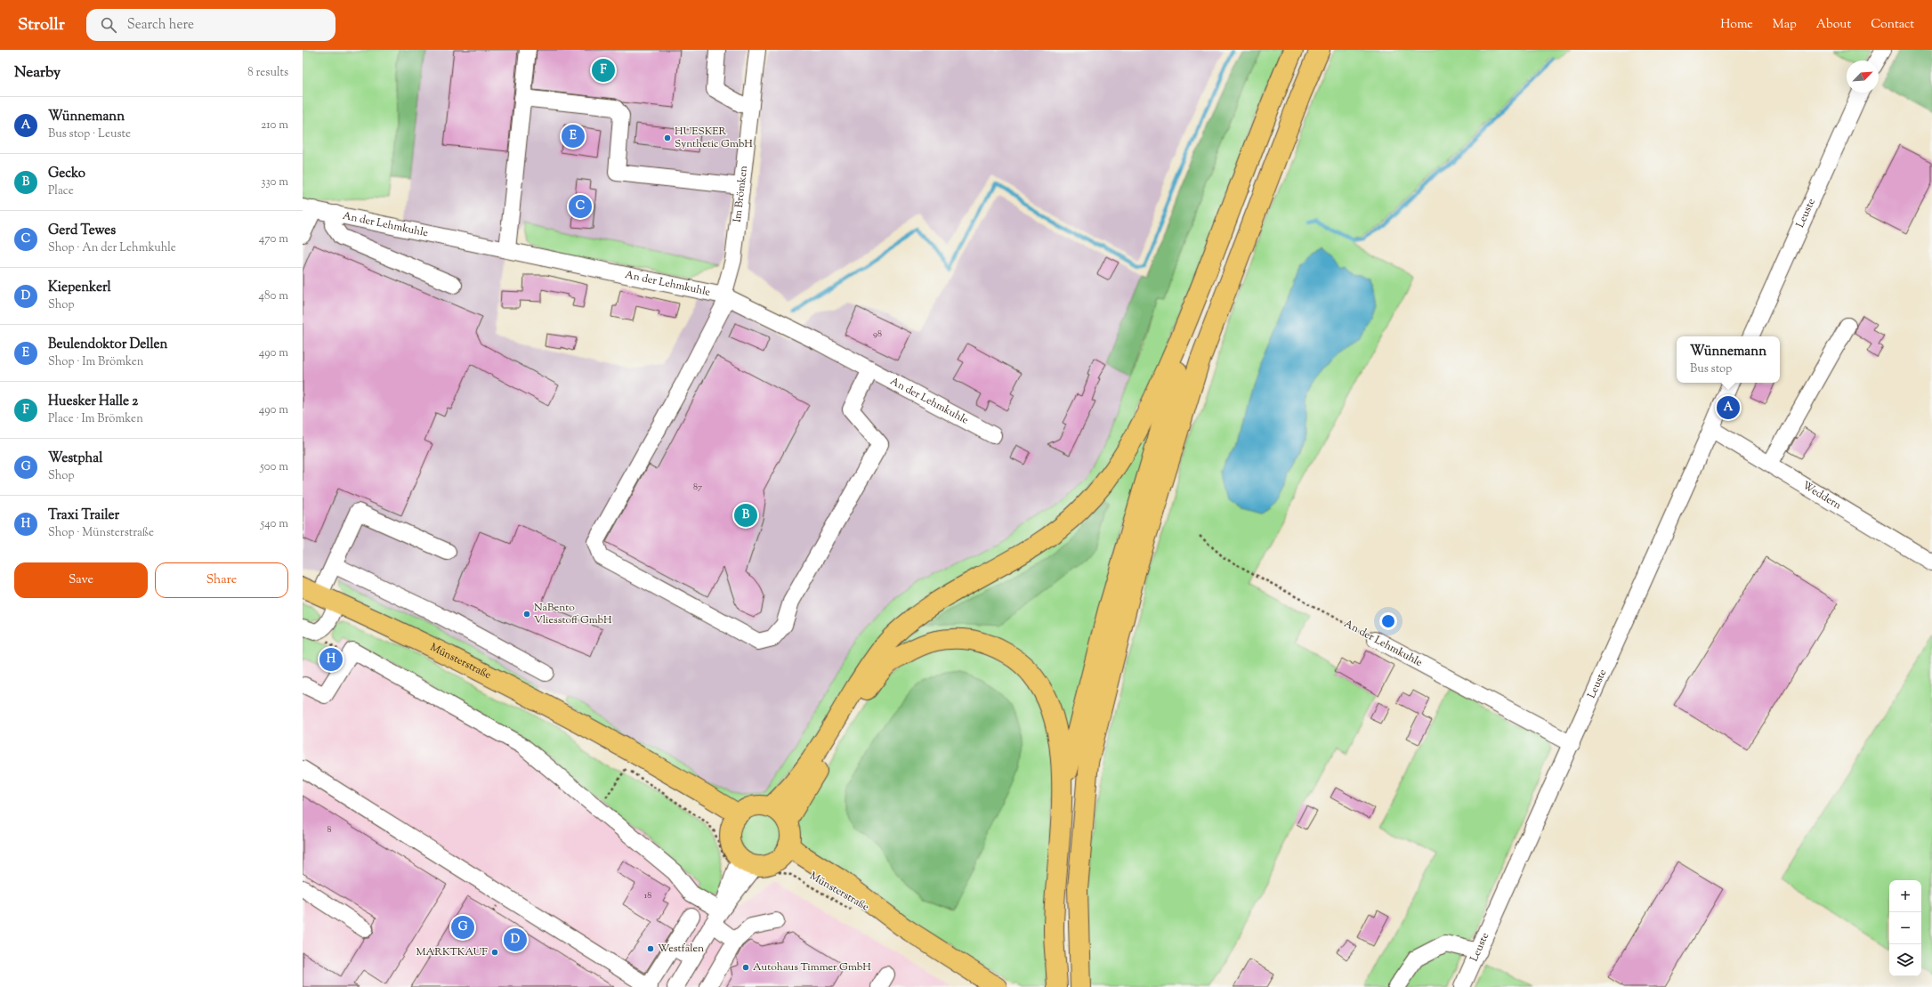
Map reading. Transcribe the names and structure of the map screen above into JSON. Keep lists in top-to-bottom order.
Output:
{
  "streets": {
    "main road": ["Münsterstraße"],
    "street": [
      "Im Brömken",
      "Leuste",
      "An der Lehmkuhle",
      "Weddern"
    ]
  },
  "crossings": [
    ["Im Brömken", "An der Lehmkuhle"],
    ["Leuste", "An der Lehmkuhle"],
    ["Leuste", "Weddern"]
  ],
  "places": [
    "HUESKER Synthetic GmbH",
    "NaBento Vliesstoff GmbH",
    "Westfalen",
    "MARKTKAUF",
    "Autohaus Timmer GmbH"
  ],
  "house_numbers": [
    "98",
    "87",
    "8",
    "18"
  ],
  "north": "top right",
  "page": {
    "header": "Strollr",
    "search": "Search here",
    "nav": [
      "Home",
      "Map",
      "About",
      "Contact"
    ],
    "heading": ["Nearby", "8 results"],
    "pins": [
      "F",
      "E",
      "C",
      "A",
      "B",
      "H",
      "G",
      "D"
    ],
    "list": [
      {
        "mark": "A",
        "name": "Wünnemann",
        "note": "Bus stop · Leuste",
        "value": "210 m"
      },
      {
        "mark": "B",
        "name": "Gecko",
        "note": "Place",
        "value": "330 m"
      },
      {
        "mark": "C",
        "name": "Gerd Tewes",
        "note": "Shop · An der Lehmkuhle",
        "value": "470 m"
      },
      {
        "mark": "D",
        "name": "Kiepenkerl",
        "note": "Shop",
        "value": "480 m"
      },
      {
        "mark": "E",
        "name": "Beulendoktor Dellen",
        "note": "Shop · Im Brömken",
        "value": "490 m"
      },
      {
        "mark": "F",
        "name": "Huesker Halle 2",
        "note": "Place · Im Brömken",
        "value": "490 m"
      },
      {
        "mark": "G",
        "name": "Westphal",
        "note": "Shop",
        "value": "500 m"
      },
      {
        "mark": "H",
        "name": "Traxi Trailer",
        "note": "Shop · Münsterstraße",
        "value": "540 m"
      }
    ],
    "popup": ["Wünnemann", "Bus stop"],
    "buttons": ["Save", "Share"],
    "map_buttons": ["+", "−"]
  }
}
